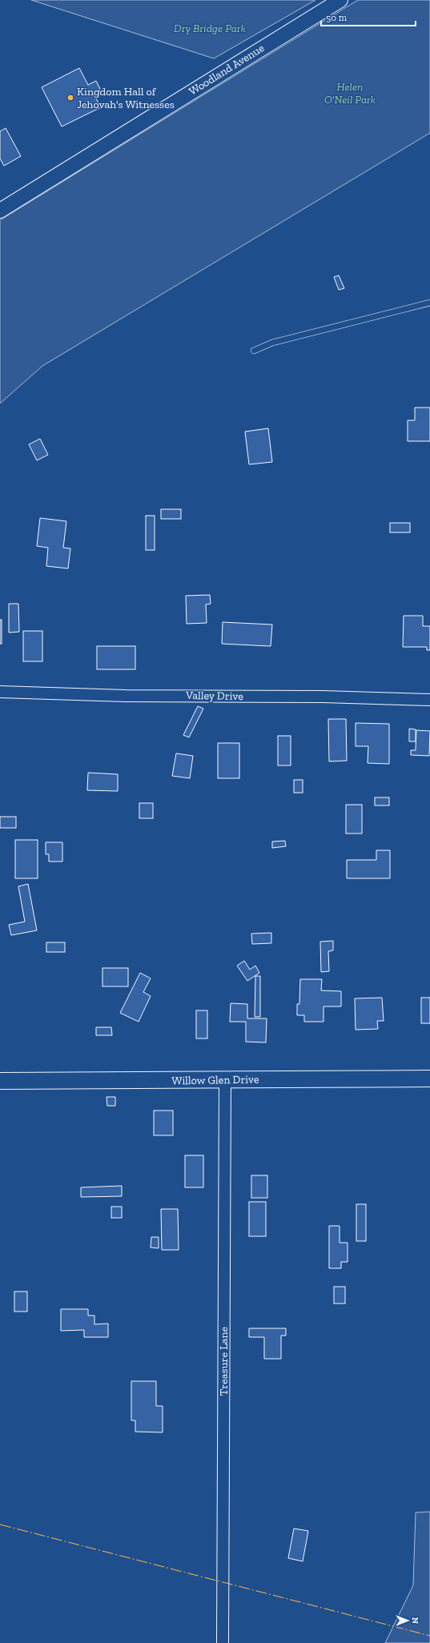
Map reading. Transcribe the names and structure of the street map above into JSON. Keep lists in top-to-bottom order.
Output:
{
  "streets": {
    "main road": ["Willow Glen Drive"],
    "street": ["Woodland Avenue", "Valley Drive", "Treasure Lane"]
  },
  "crossings": [
    ["Willow Glen Drive", "Treasure Lane"]
  ],
  "parks": ["Dry Bridge Park", "Helen O'Neil Park"],
  "places": ["Kingdom Hall of Jehovah's Witnesses"],
  "scale_bar": "50 m",
  "north": "right"
}
